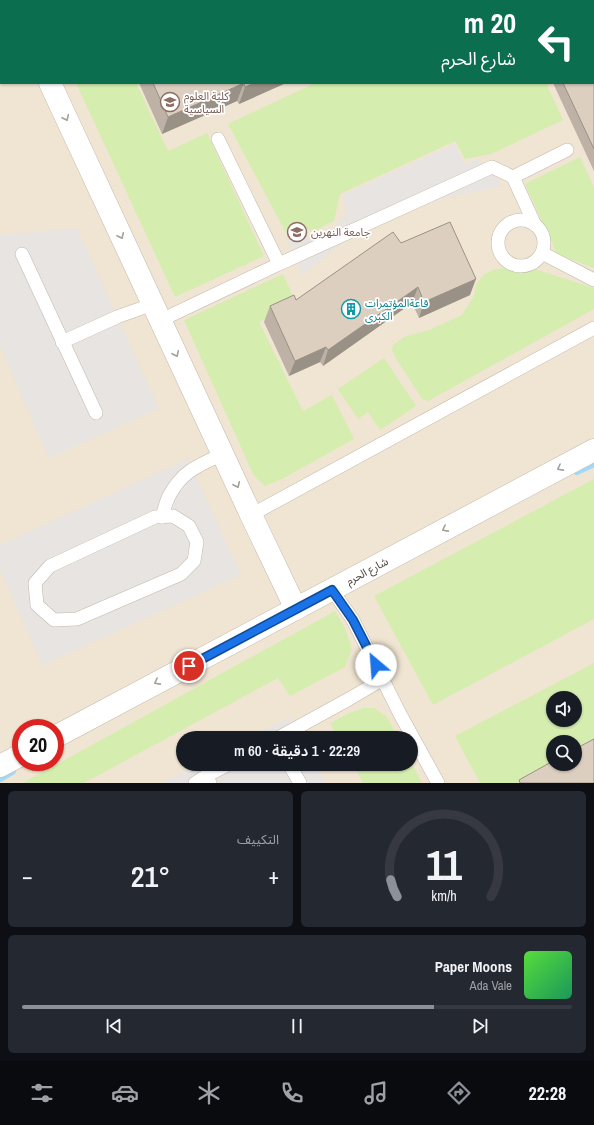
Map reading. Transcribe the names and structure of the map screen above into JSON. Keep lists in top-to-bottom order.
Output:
{
  "streets": {
    "street": ["شارع الحرم"]
  },
  "one_way": ["شارع الحرم"],
  "places": {
    "school or university": ["كلية العلوم السياسية", "جامعة النهرين"],
    "building": ["قاعةالمؤتمرات الكبرى"]
  },
  "page": {
    "turn": ["20 m", "شارع الحرم"],
    "limit": "20",
    "trip": "22:29 · 1 دقيقة · 60 m",
    "tile": "التكييف",
    "heat": ["−", "21°", "+"],
    "song": ["Paper Moons", "Ada Vale"],
    "tabs": "22:28",
    "gauge": ["11", "km/h"]
  }
}
